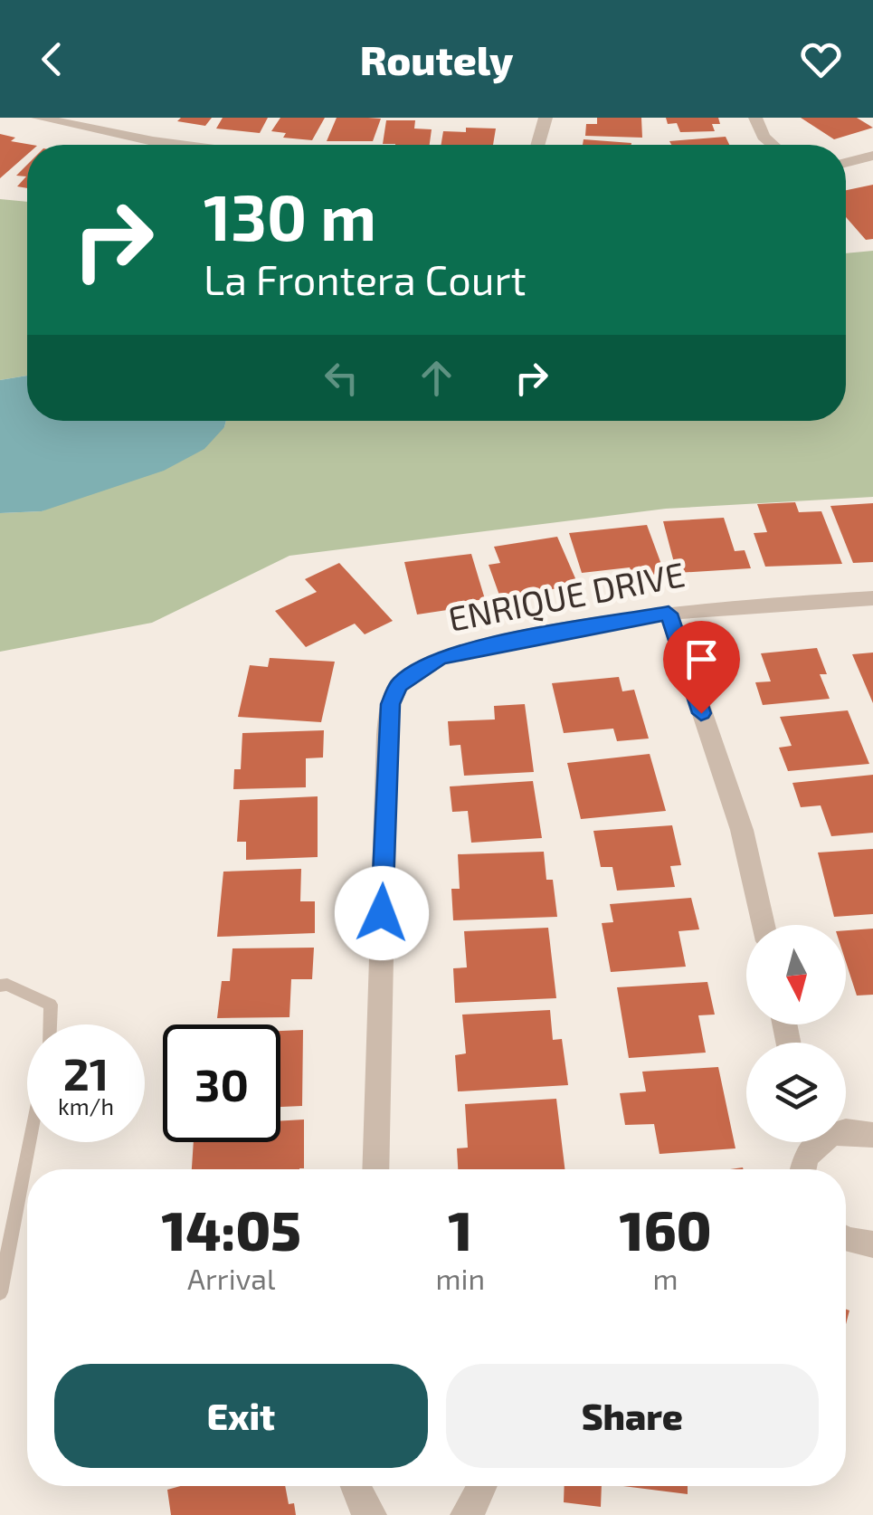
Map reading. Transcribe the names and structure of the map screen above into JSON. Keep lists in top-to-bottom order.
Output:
{
  "streets": {
    "street": ["ENRIQUE DRIVE"]
  },
  "north": "bottom",
  "page": {
    "header": "Routely",
    "turn": ["130 m", "La Frontera Court"],
    "speed": "21 km/h",
    "limit": "30",
    "eta": [
      "14:05",
      "Arrival",
      "1",
      "min",
      "160",
      "m"
    ],
    "buttons": ["Exit", "Share"]
  }
}
